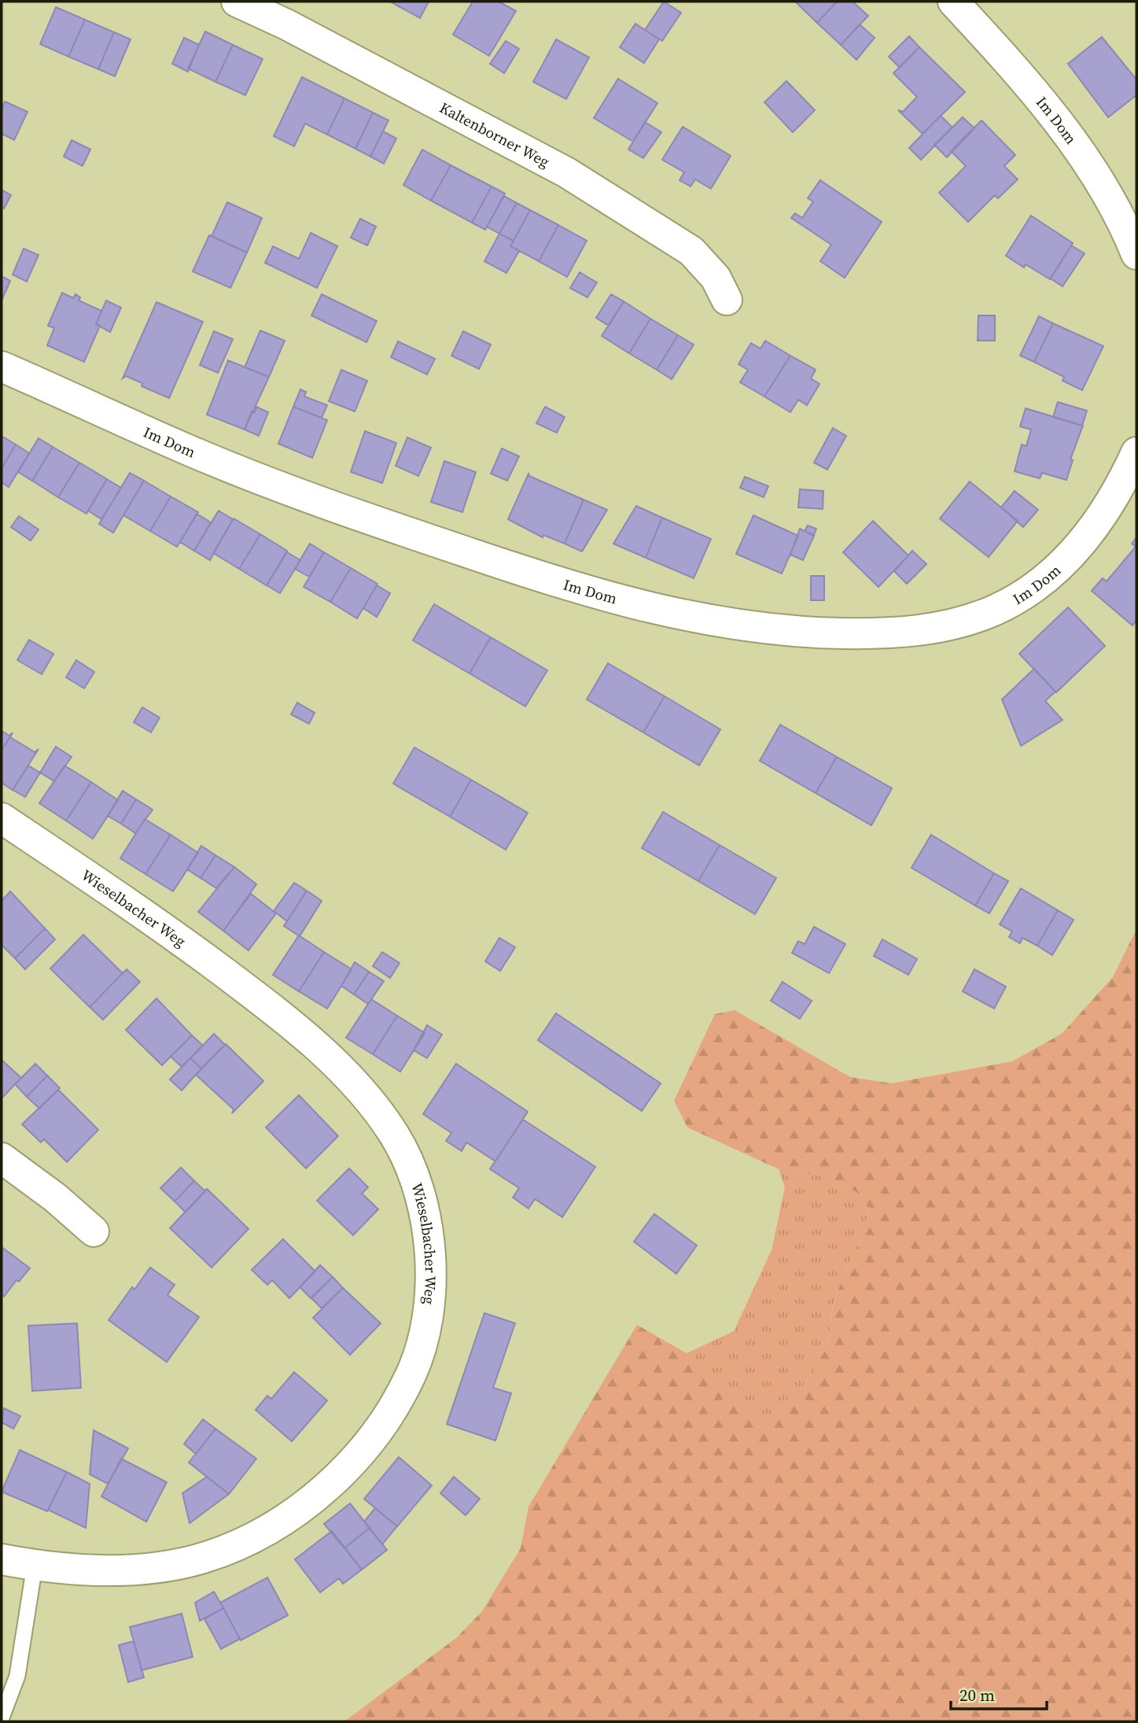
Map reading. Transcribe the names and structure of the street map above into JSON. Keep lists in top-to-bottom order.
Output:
{
  "streets": {
    "street": ["Im Dom", "Kaltenborner Weg", "Wieselbacher Weg"]
  },
  "scale_bar": "20 m"
}
